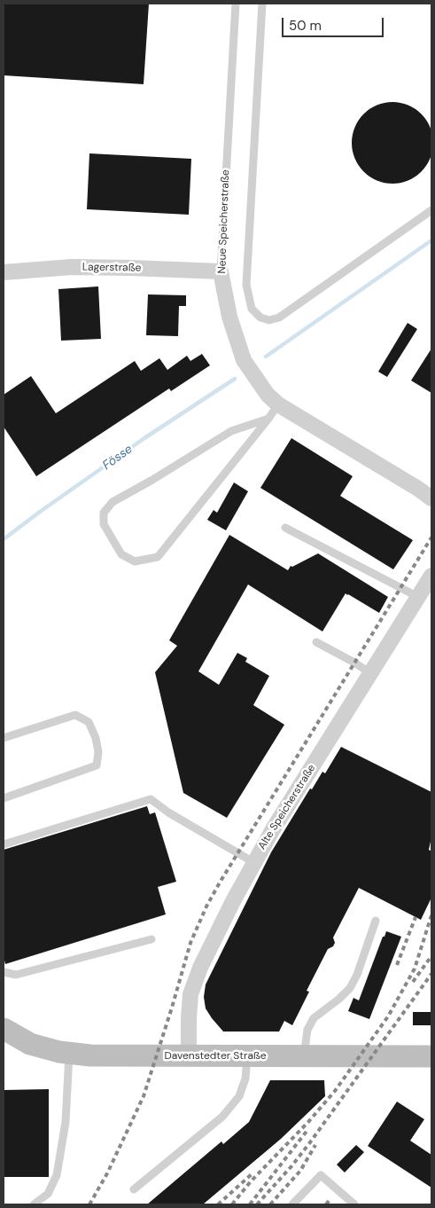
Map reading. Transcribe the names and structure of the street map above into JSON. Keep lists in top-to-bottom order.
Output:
{
  "streets": {
    "street": [
      "Neue Speicherstraße",
      "Lagerstraße",
      "Alte Speicherstraße",
      "Davenstedter Straße"
    ]
  },
  "crossings": [
    ["Neue Speicherstraße", "Lagerstraße"],
    ["Alte Speicherstraße", "Davenstedter Straße"]
  ],
  "water": ["Fösse"],
  "scale_bar": "50 m"
}
